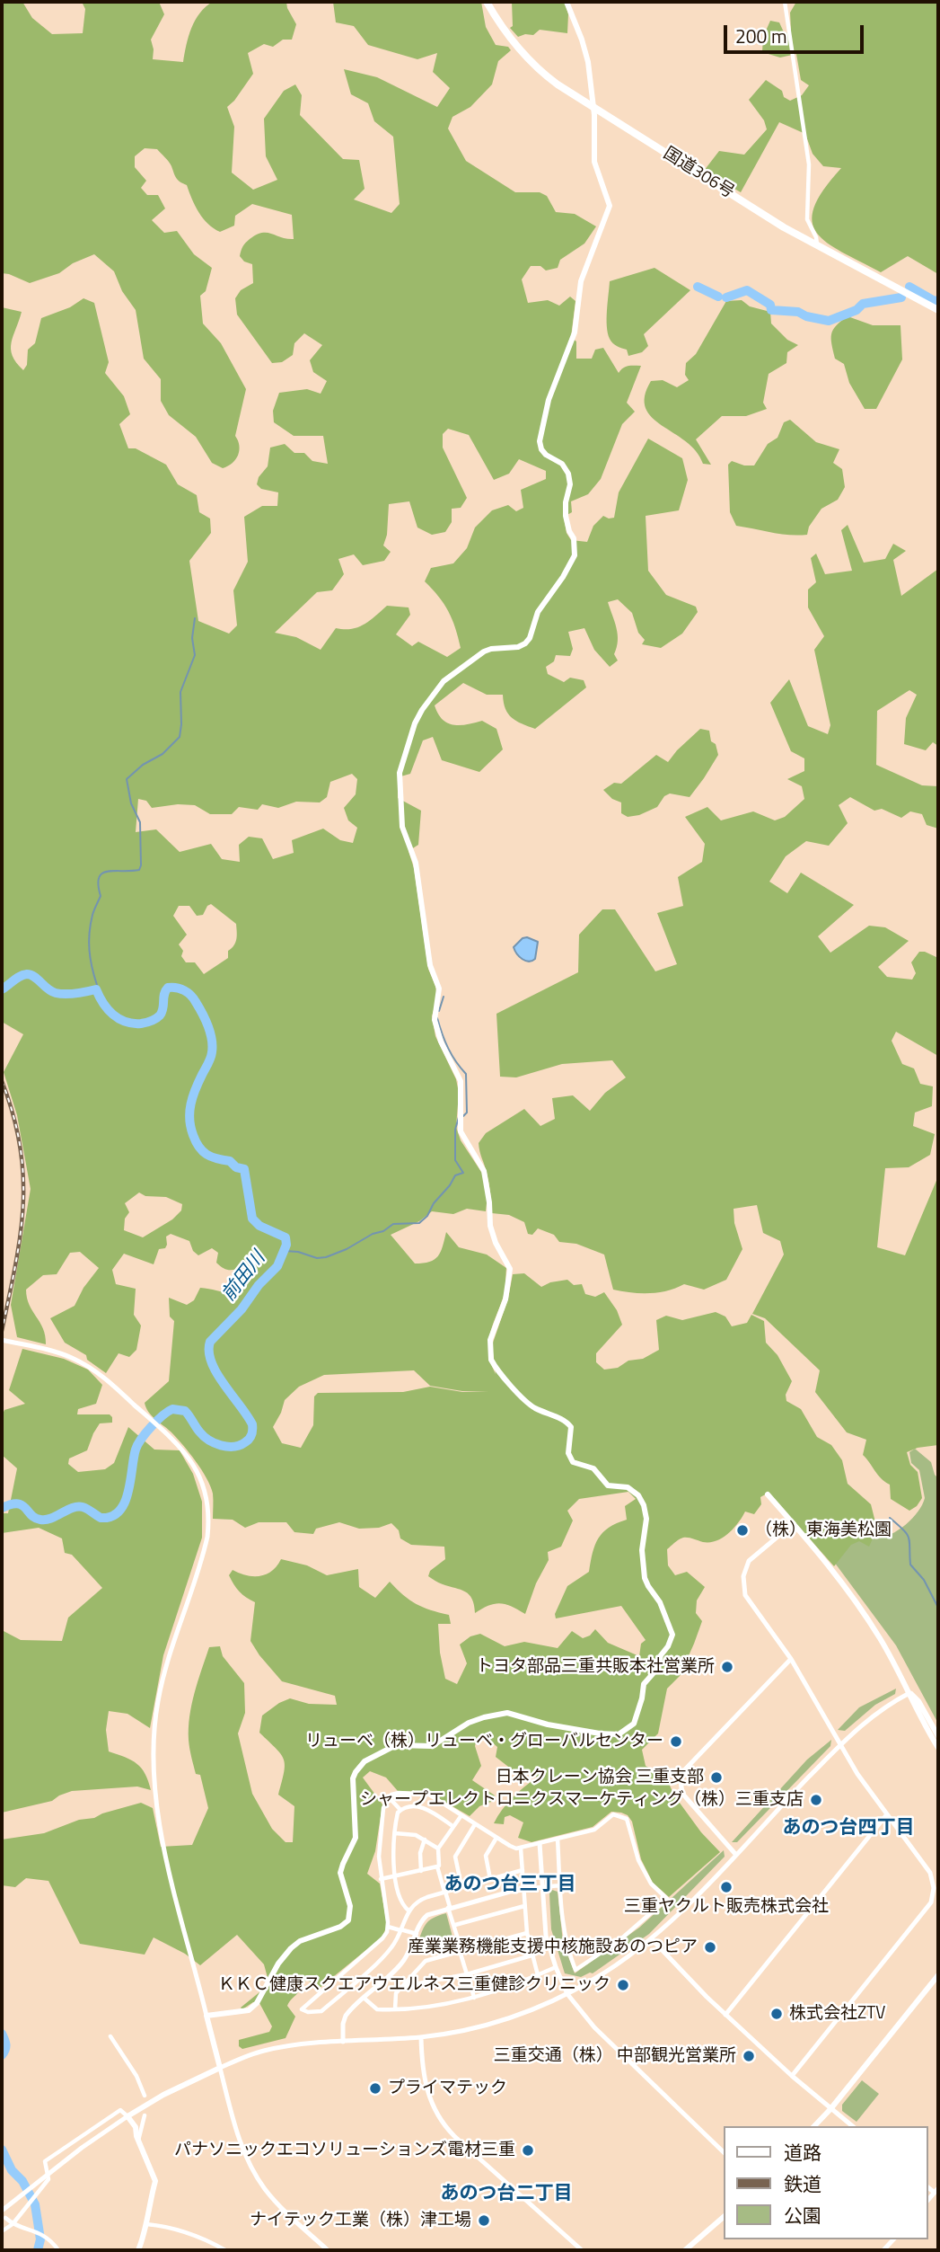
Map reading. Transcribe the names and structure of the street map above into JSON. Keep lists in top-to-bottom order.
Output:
{
  "streets": {
    "highway": ["国道306号"]
  },
  "districts": ["あのつ台四丁目", "あのつ台三丁目", "あのつ台二丁目"],
  "water": ["前田川"],
  "places": [
    "（株）東海美松園",
    "トヨタ部品三重共販本社営業所",
    "リューベ（株）リューベ・グローバルセンター",
    "日本クレーン協会 三重支部",
    "シャープエレクトロニクスマーケティング（株）三重支店",
    "三重ヤクルト販売株式会社",
    "産業業務機能支援中核施設あのつピア",
    "ＫＫＣ健康スクエアウエルネス三重健診クリニック",
    "株式会社ZTV",
    "三重交通（株） 中部観光営業所",
    "プライマテック",
    "パナソニックエコソリューションズ電材三重",
    "ナイテック工業（株）津工場"
  ],
  "legend": ["道路", "鉄道", "公園"],
  "scale_bar": "200 m"
}
